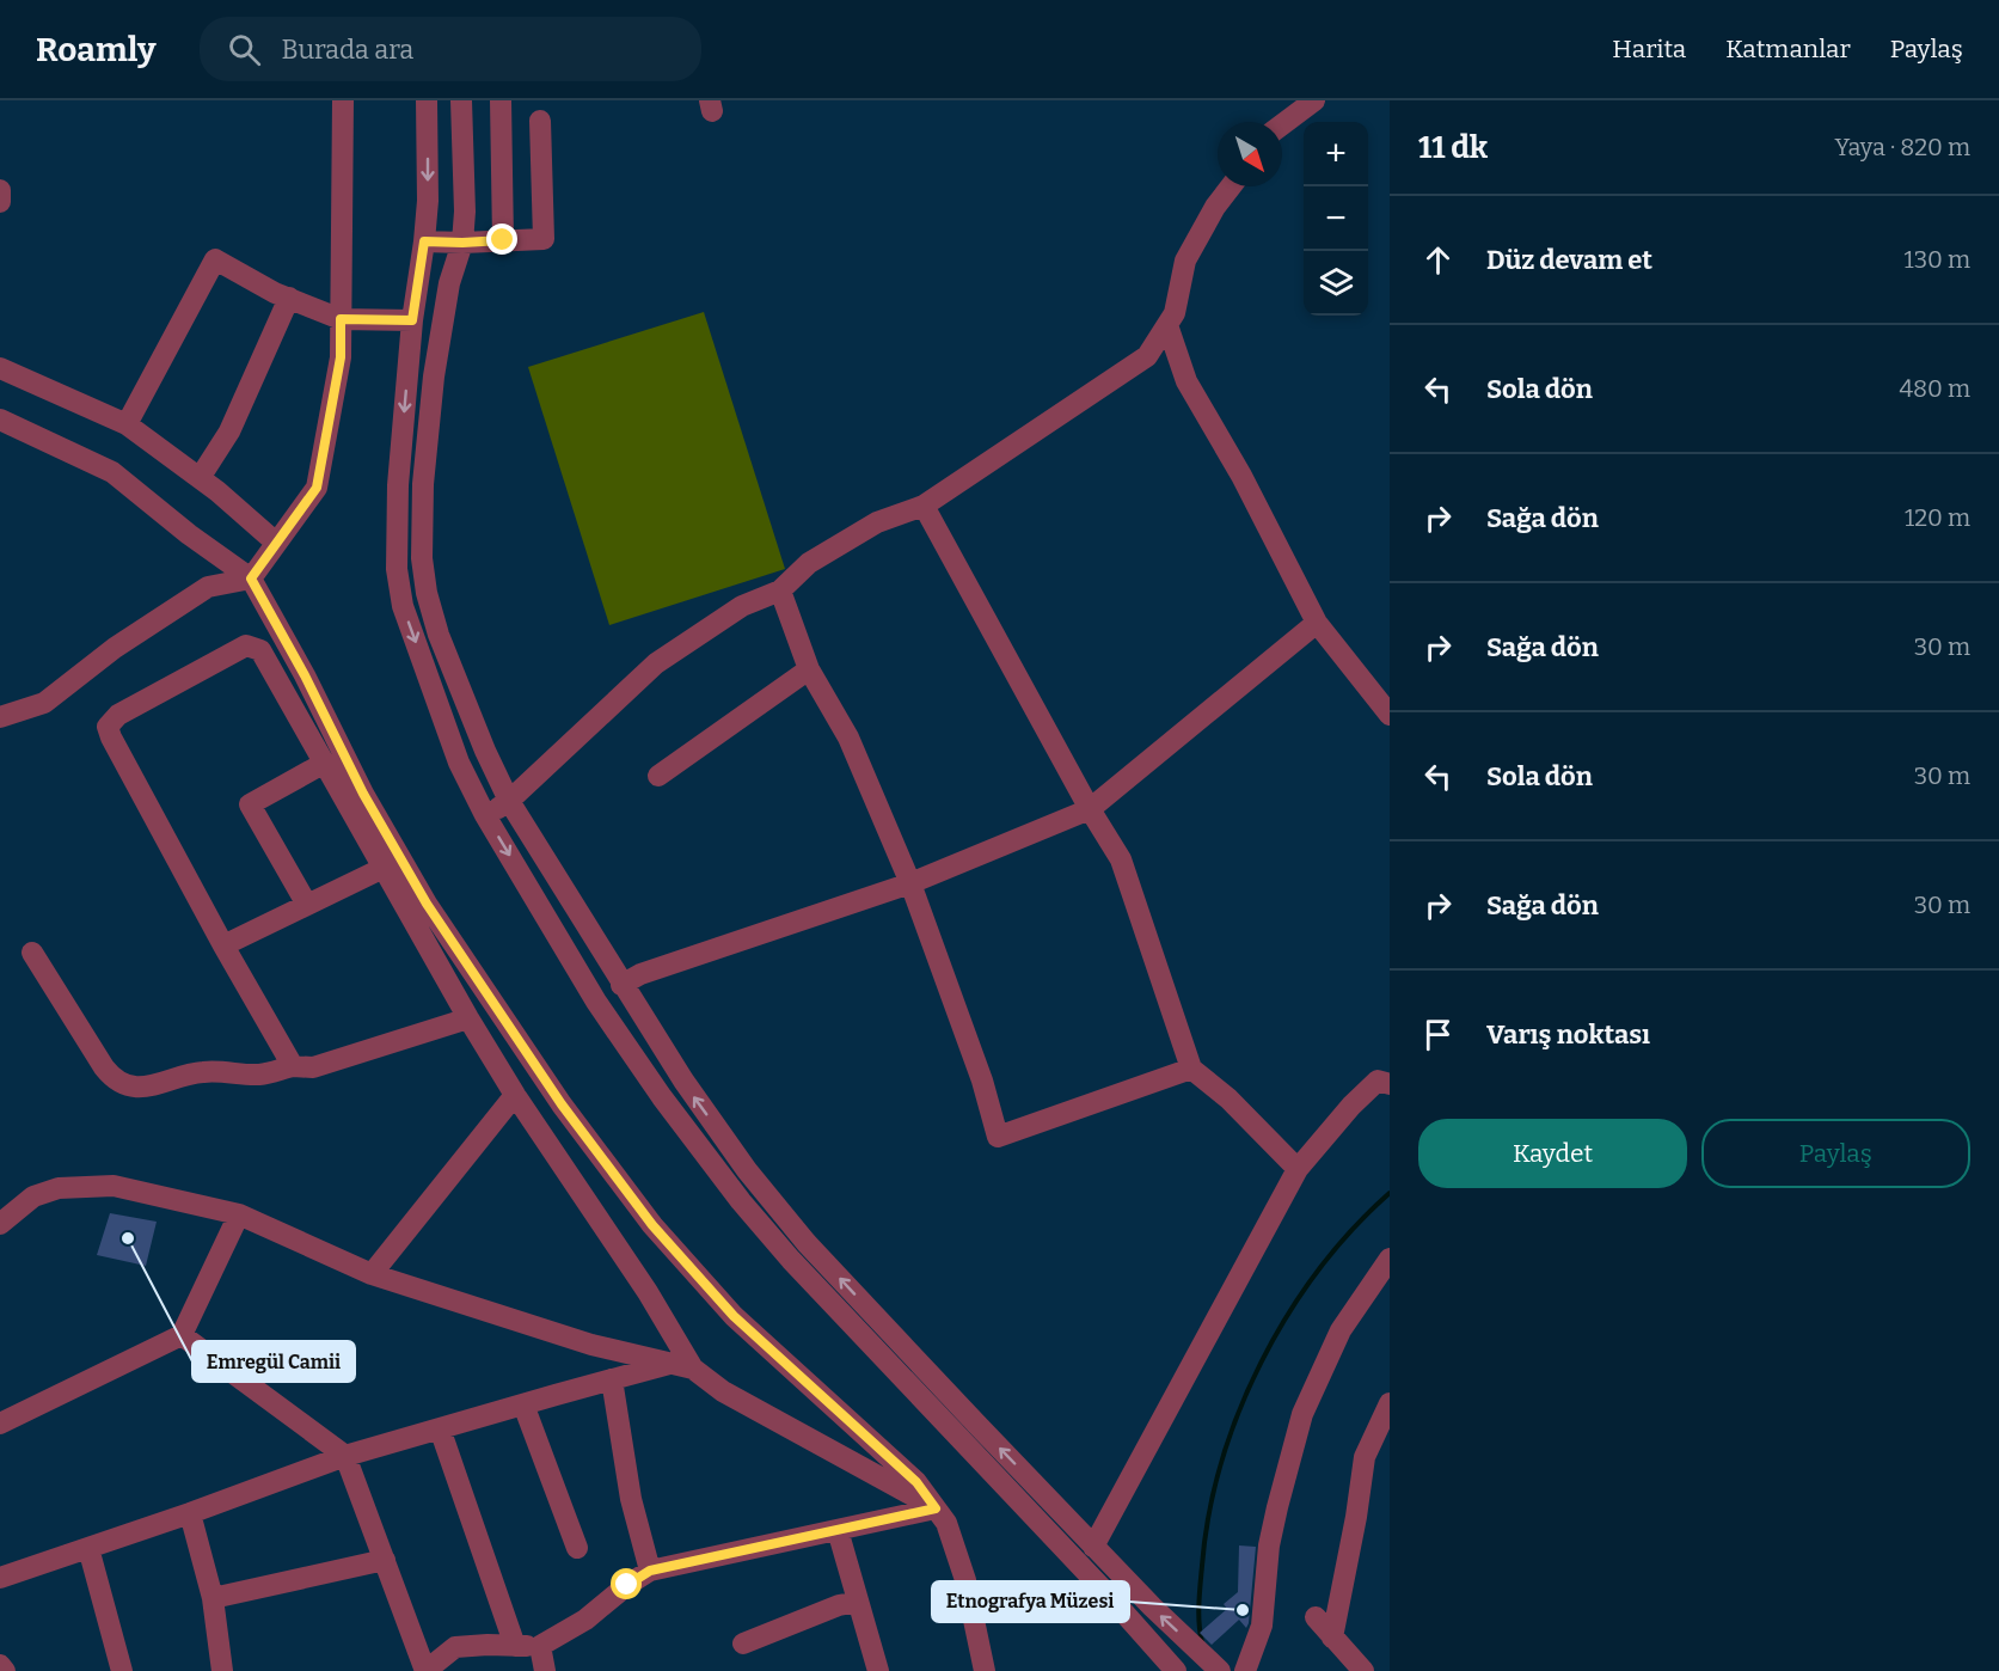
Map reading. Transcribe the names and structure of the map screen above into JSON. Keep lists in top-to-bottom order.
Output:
{
  "places": ["Emregül Camii", "Etnografya Müzesi"],
  "north": "bottom right",
  "page": {
    "header": "Roamly",
    "search": "Burada ara",
    "nav": ["Harita", "Katmanlar", "Paylaş"],
    "heading": ["11 dk", "Yaya · 820 m"],
    "map_buttons": ["+", "−"],
    "list": [
      ["Düz devam et", "130 m"],
      ["Sola dön", "480 m"],
      ["Sağa dön", "120 m"],
      ["Sağa dön", "30 m"],
      ["Sola dön", "30 m"],
      ["Sağa dön", "30 m"],
      "Varış noktası"
    ],
    "buttons": ["Kaydet", "Paylaş"]
  }
}
